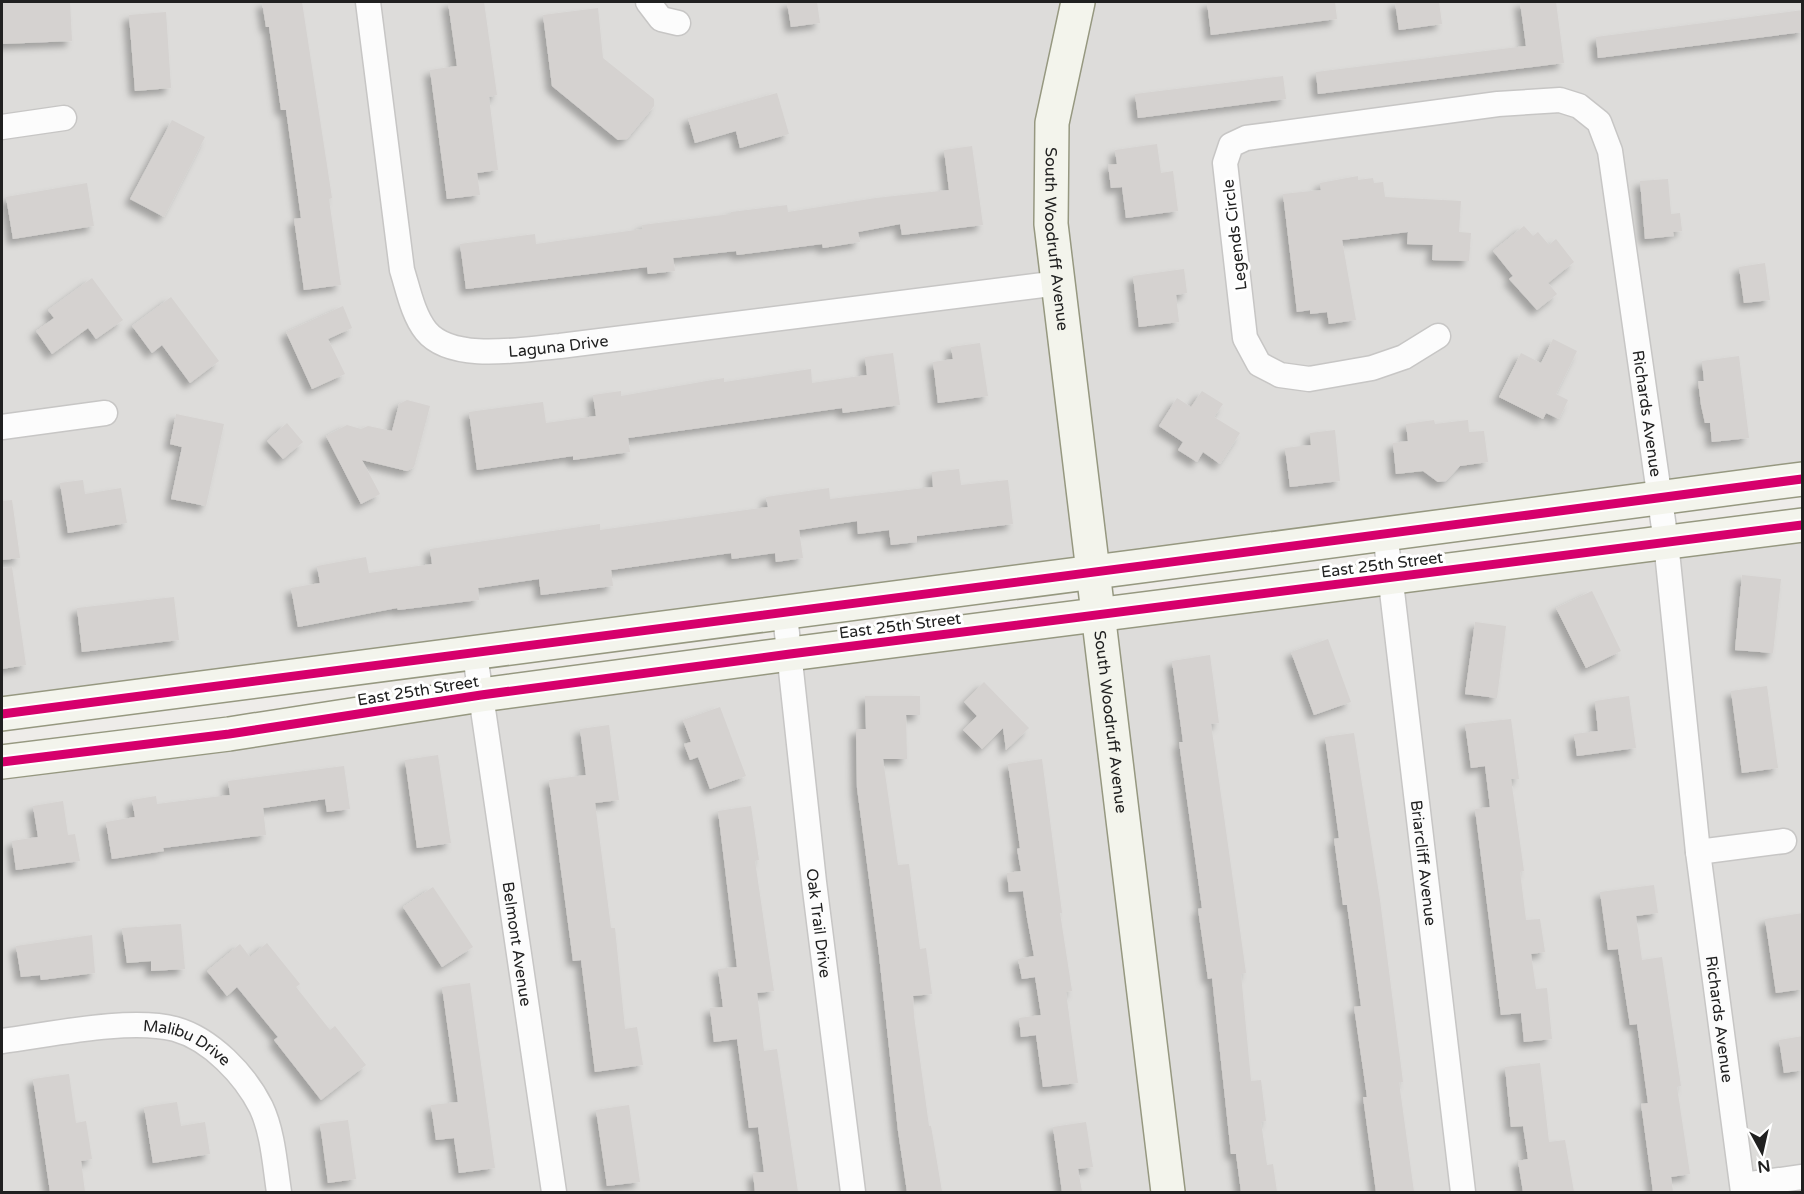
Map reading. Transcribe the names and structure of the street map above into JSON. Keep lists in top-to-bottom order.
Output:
{
  "streets": {
    "street": [
      "Legends Circle",
      "South Woodruff Avenue",
      "Laguna Drive",
      "Richards Avenue",
      "East 25th Street",
      "Briarcliff Avenue",
      "Oak Trail Drive",
      "Belmont Avenue",
      "Malibu Drive"
    ]
  },
  "crossings": [
    ["Legends Circle", "Richards Avenue"],
    ["South Woodruff Avenue", "Laguna Drive"],
    ["South Woodruff Avenue", "East 25th Street"],
    ["Richards Avenue", "East 25th Street"],
    ["East 25th Street", "Briarcliff Avenue"],
    ["East 25th Street", "Oak Trail Drive"],
    ["East 25th Street", "Belmont Avenue"]
  ],
  "north": "bottom"
}
